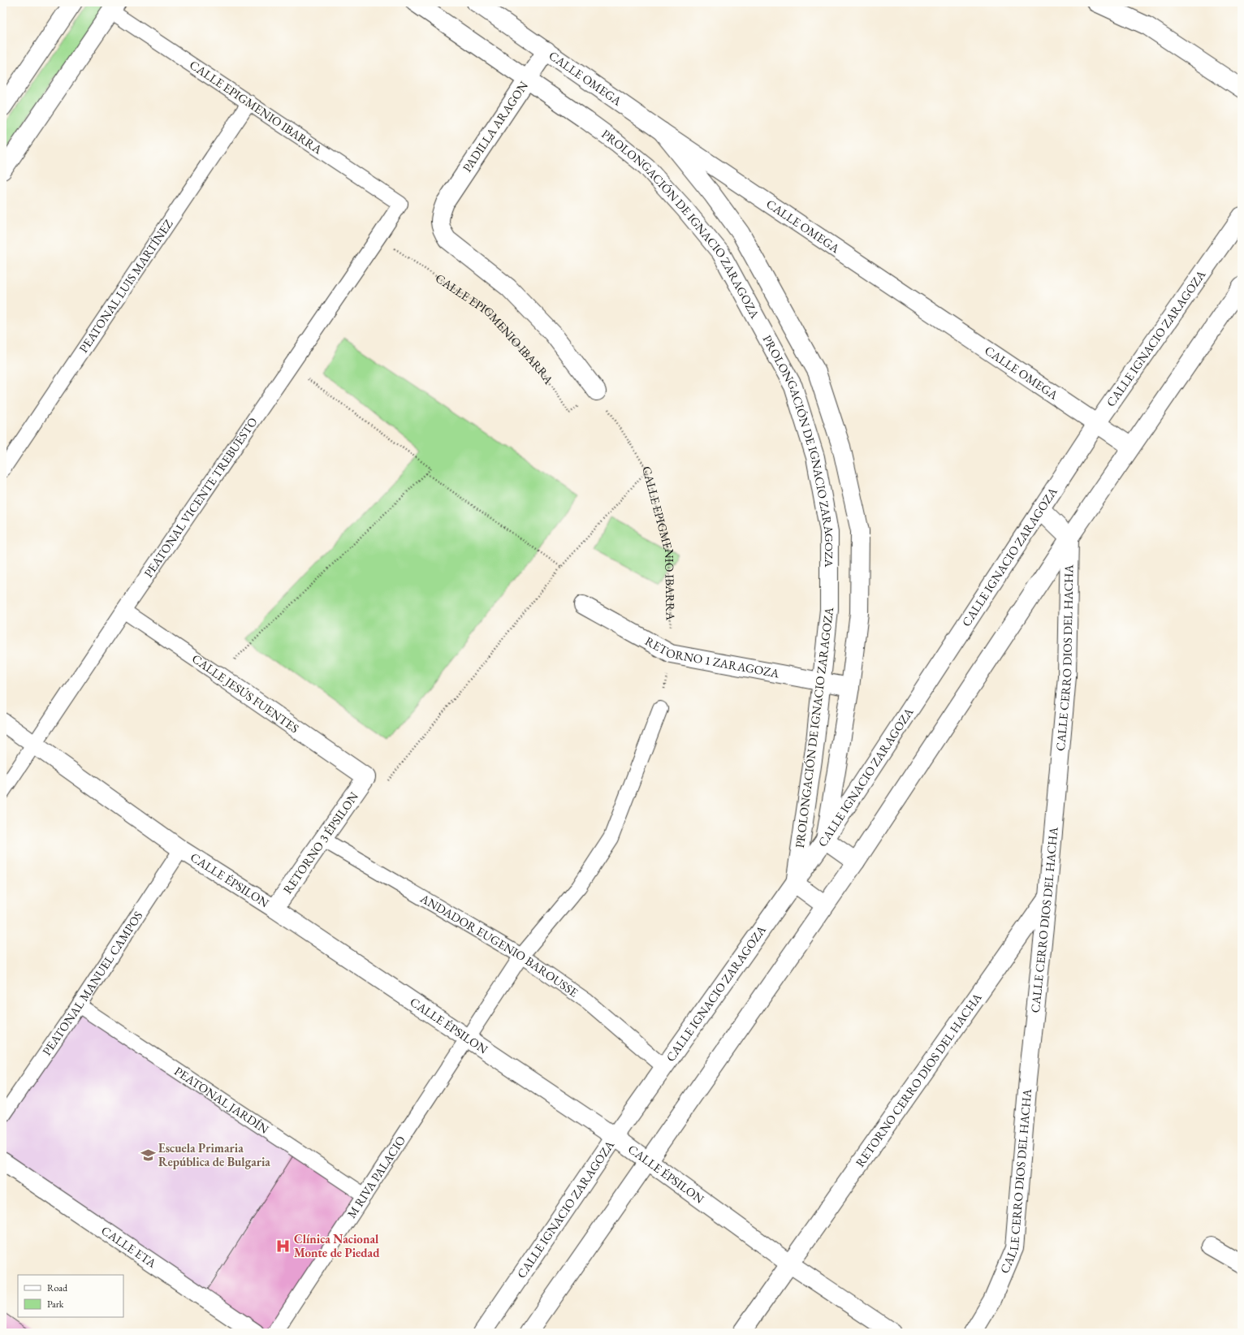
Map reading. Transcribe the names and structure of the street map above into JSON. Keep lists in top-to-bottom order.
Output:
{
  "streets": {
    "street": [
      "CALLE OMEGA",
      "CALLE EPIGMENIO IBARRA",
      "PADILLA ARAGON",
      "PROLONGACIÓN DE IGNACIO ZARAGOZA",
      "PEATONAL LUIS MARTÍNEZ",
      "CALLE IGNACIO ZARAGOZA",
      "PEATONAL VICENTE TREBUESTO",
      "RETORNO 1 ZARAGOZA",
      "CALLE CERRO DIOS DEL HACHA",
      "CALLE JESÚS FUENTES",
      "RETORNO 3 ÉPSILON",
      "CALLE ÉPSILON",
      "ANDADOR EUGENIO BAROUSSE",
      "PEATONAL MANUEL CAMPOS",
      "RETORNO CERRO DIOS DEL HACHA",
      "PEATONAL JARDÍN",
      "M RIVA PALACIO",
      "CALLE ETA"
    ]
  },
  "crossings": [
    ["CALLE OMEGA", "PADILLA ARAGON"],
    ["CALLE OMEGA", "PROLONGACIÓN DE IGNACIO ZARAGOZA"],
    ["CALLE OMEGA", "CALLE IGNACIO ZARAGOZA"],
    ["CALLE EPIGMENIO IBARRA", "PADILLA ARAGON"],
    ["CALLE EPIGMENIO IBARRA", "PEATONAL LUIS MARTÍNEZ"],
    ["CALLE EPIGMENIO IBARRA", "PEATONAL VICENTE TREBUESTO"],
    ["CALLE EPIGMENIO IBARRA", "RETORNO 1 ZARAGOZA"],
    ["CALLE EPIGMENIO IBARRA", "M RIVA PALACIO"],
    ["PADILLA ARAGON", "PROLONGACIÓN DE IGNACIO ZARAGOZA"],
    ["PROLONGACIÓN DE IGNACIO ZARAGOZA", "CALLE IGNACIO ZARAGOZA"],
    ["PROLONGACIÓN DE IGNACIO ZARAGOZA", "RETORNO 1 ZARAGOZA"],
    ["CALLE IGNACIO ZARAGOZA", "CALLE ÉPSILON"],
    ["CALLE IGNACIO ZARAGOZA", "ANDADOR EUGENIO BAROUSSE"],
    ["PEATONAL VICENTE TREBUESTO", "CALLE JESÚS FUENTES"],
    ["PEATONAL VICENTE TREBUESTO", "CALLE ÉPSILON"],
    ["CALLE CERRO DIOS DEL HACHA", "RETORNO CERRO DIOS DEL HACHA"],
    ["CALLE JESÚS FUENTES", "RETORNO 3 ÉPSILON"],
    ["RETORNO 3 ÉPSILON", "CALLE ÉPSILON"],
    ["RETORNO 3 ÉPSILON", "ANDADOR EUGENIO BAROUSSE"],
    ["CALLE ÉPSILON", "PEATONAL MANUEL CAMPOS"],
    ["CALLE ÉPSILON", "RETORNO CERRO DIOS DEL HACHA"],
    ["CALLE ÉPSILON", "M RIVA PALACIO"],
    ["ANDADOR EUGENIO BAROUSSE", "M RIVA PALACIO"],
    ["PEATONAL MANUEL CAMPOS", "PEATONAL JARDÍN"],
    ["PEATONAL JARDÍN", "M RIVA PALACIO"]
  ],
  "places": {
    "school or university": ["Escuela Primaria República de Bulgaria"],
    "hospital": ["Clínica Nacional Monte de Piedad"]
  },
  "legend": ["Road", "Park"]
}
